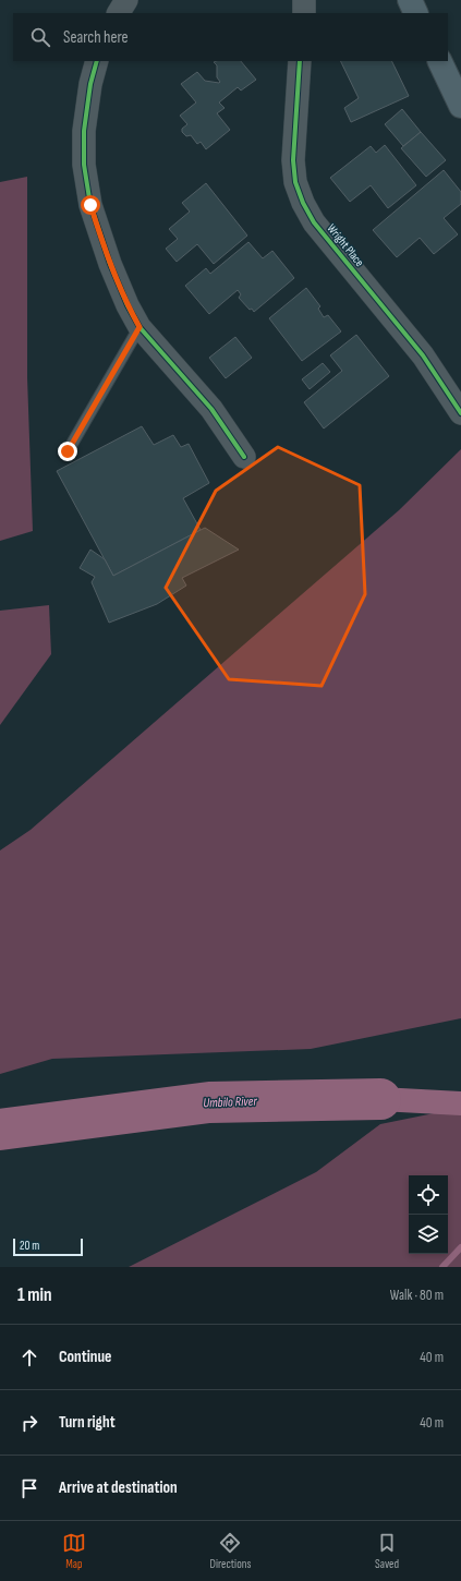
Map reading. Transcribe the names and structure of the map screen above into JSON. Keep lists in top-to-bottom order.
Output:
{
  "streets": {
    "street": ["Wright Place"]
  },
  "water": ["Umbilo River"],
  "scale_bar": "20 m",
  "page": {
    "search": "Search here",
    "scale": "20 m",
    "heading": ["1 min", "Walk · 80 m"],
    "list": [
      ["Continue", "40 m"],
      ["Turn right", "40 m"],
      "Arrive at destination"
    ],
    "nav": ["Map", "Directions", "Saved"]
  }
}
